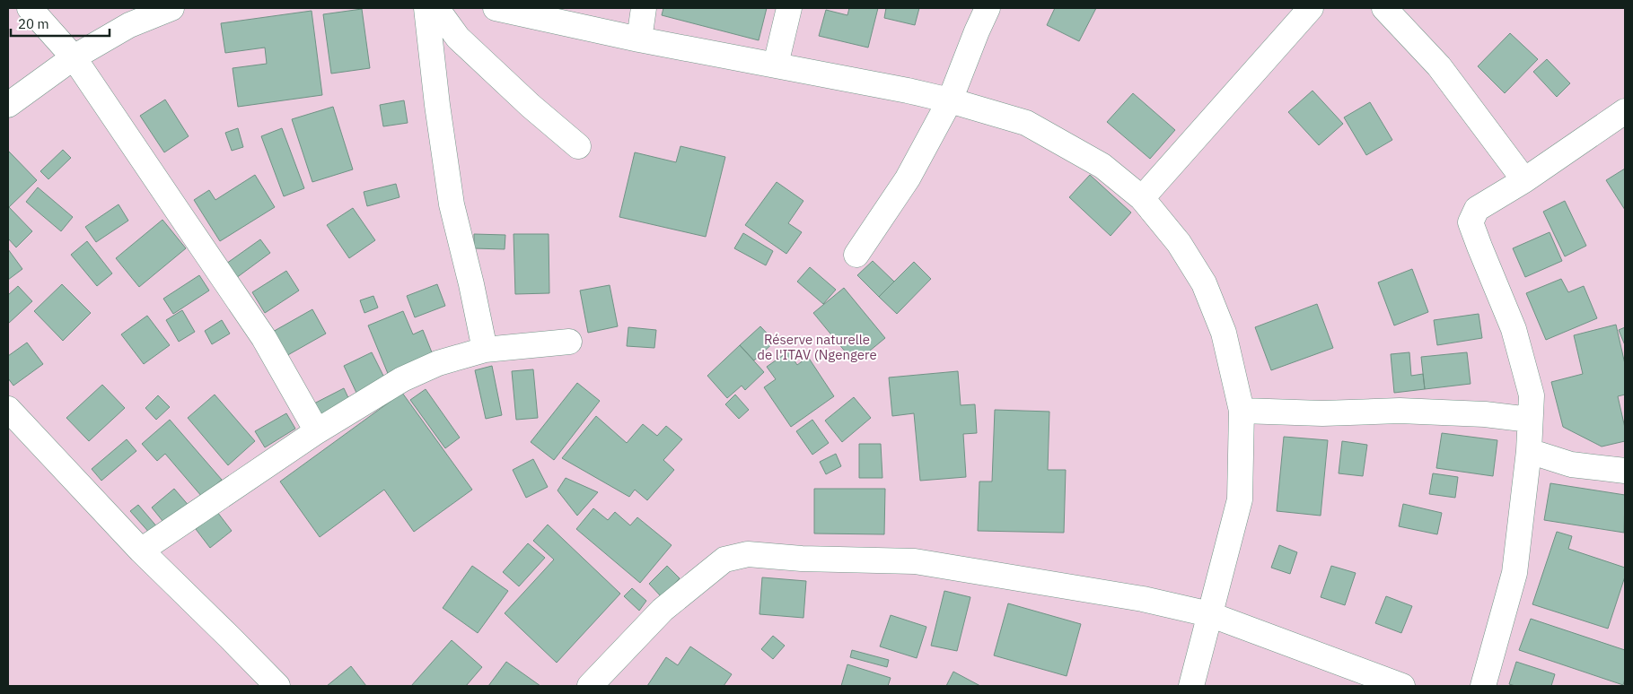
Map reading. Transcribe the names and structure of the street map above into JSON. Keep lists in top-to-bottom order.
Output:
{
  "parks": ["Réserve naturelle de l'ITAV (Ngengere"],
  "scale_bar": "20 m"
}
